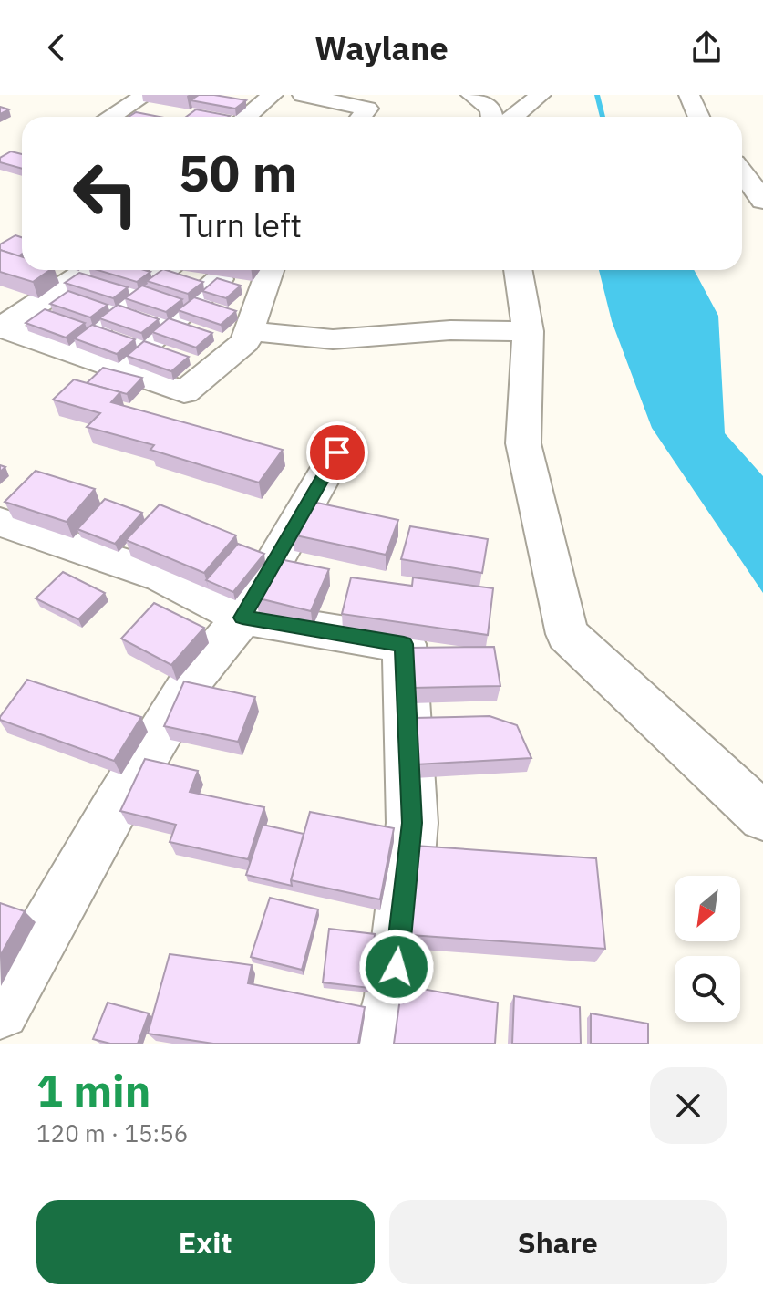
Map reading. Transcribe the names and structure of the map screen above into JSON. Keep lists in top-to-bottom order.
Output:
{
  "north": "bottom left",
  "page": {
    "header": "Waylane",
    "turn": ["50 m", "Turn left"],
    "heading": ["1 min", "120 m · 15:56"],
    "buttons": ["Exit", "Share"]
  }
}
